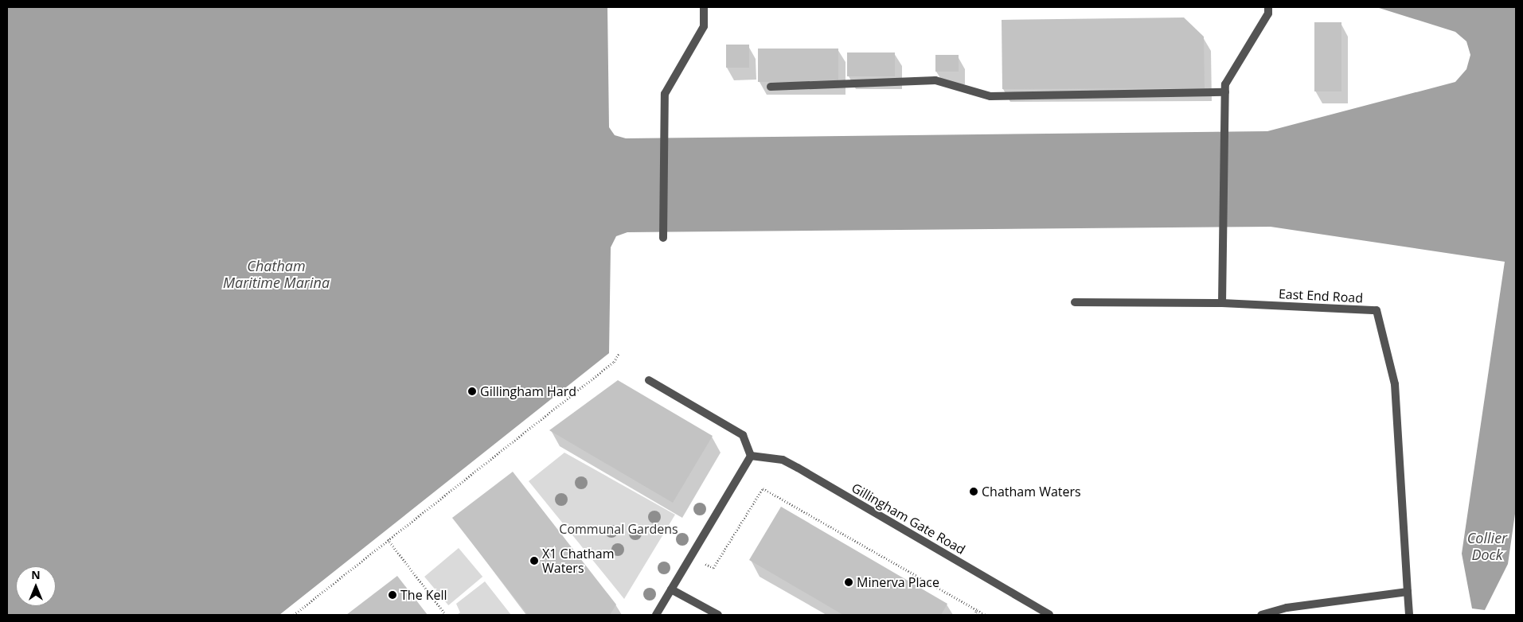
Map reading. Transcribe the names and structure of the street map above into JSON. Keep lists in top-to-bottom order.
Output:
{
  "streets": {
    "street": ["East End Road", "Gillingham Gate Road"]
  },
  "water": ["Chatham Maritime Marina", "Collier Dock"],
  "parks": ["Communal Gardens"],
  "places": [
    "Gillingham Hard",
    "Chatham Waters",
    "X1 Chatham Waters",
    "Minerva Place",
    "The Kell"
  ],
  "north": "top"
}
